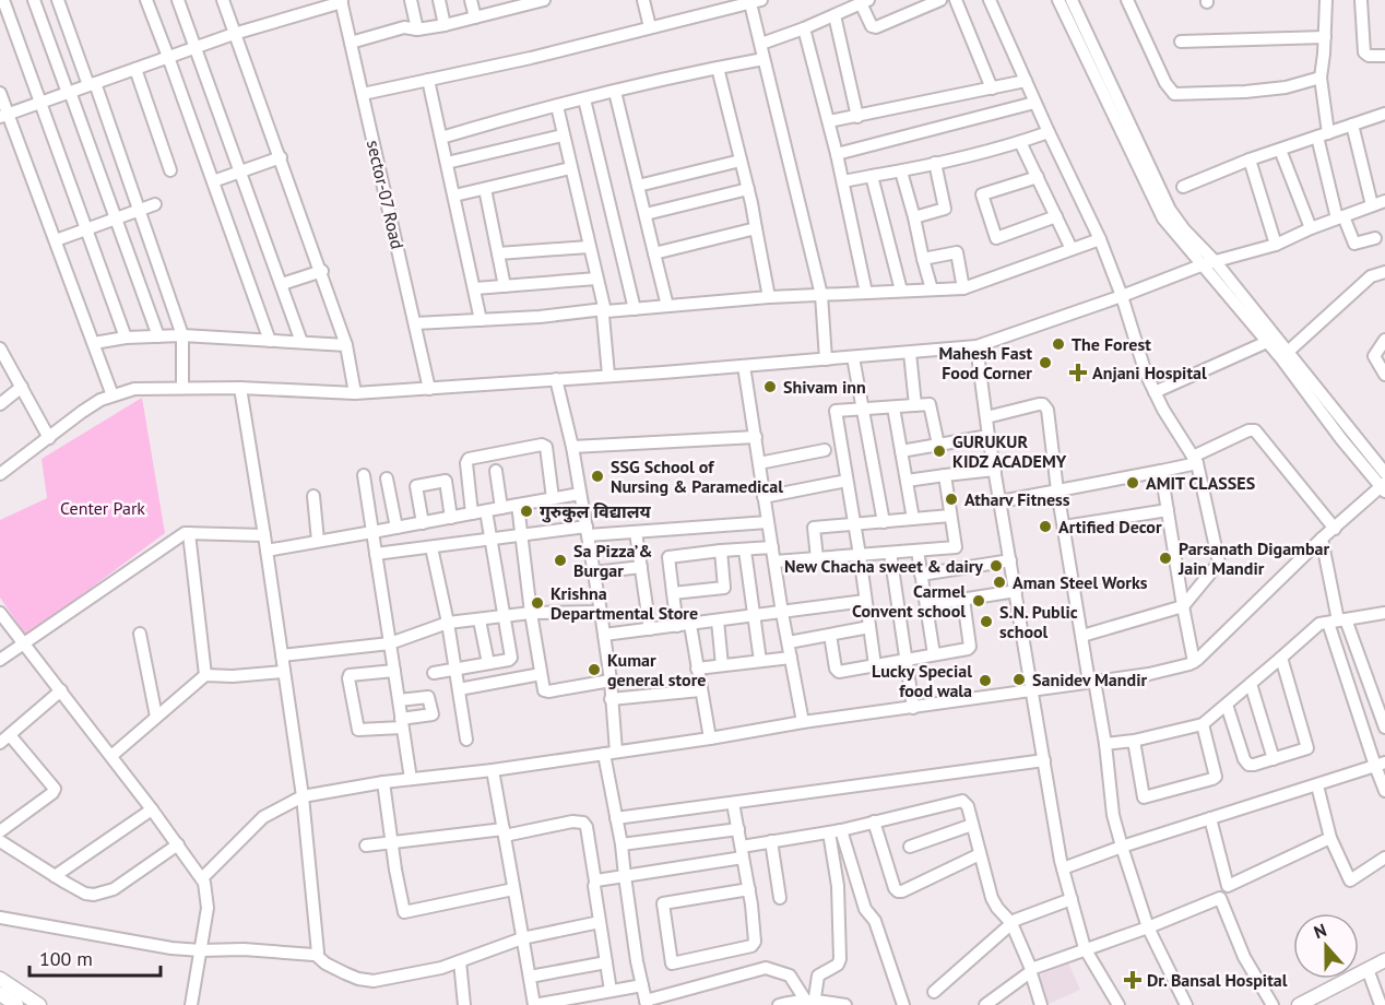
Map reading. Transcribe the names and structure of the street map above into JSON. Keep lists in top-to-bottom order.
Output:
{
  "streets": {
    "street": ["sector-07 Road"]
  },
  "parks": ["Center Park"],
  "places": {
    "other": [
      "The Forest",
      "Mahesh Fast Food Corner",
      "Shivam inn",
      "GURUKUR KIDZ ACADEMY",
      "SSG School of Nursing & Paramedical",
      "AMIT CLASSES",
      "Atharv Fitness",
      "गुरुकुल विद्यालय",
      "Artified Decor",
      "Parsanath Digambar Jain Mandir",
      "Sa Pizza’& Burgar",
      "New Chacha sweet & dairy",
      "Aman Steel Works",
      "Carmel Convent school",
      "Krishna Departmental Store",
      "S.N. Public school",
      "Kumar general store",
      "Sanidev Mandir",
      "Lucky Special food wala"
    ],
    "health": ["Anjani Hospital", "Dr. Bansal Hospital"]
  },
  "scale_bar": "100 m",
  "north": "top"
}
